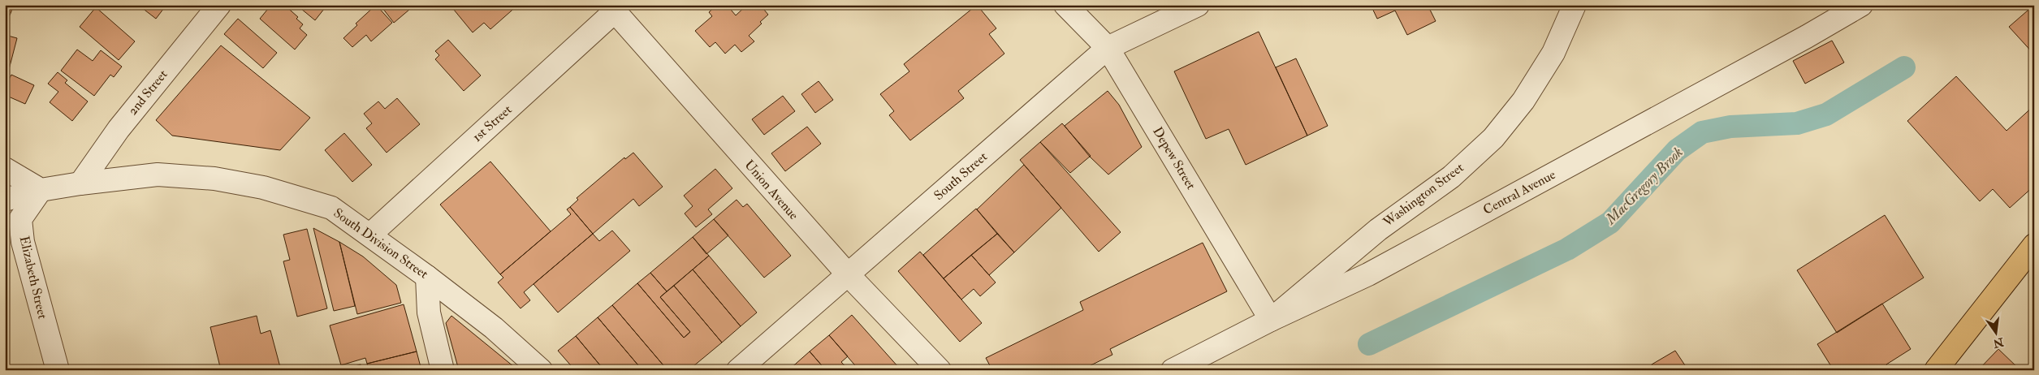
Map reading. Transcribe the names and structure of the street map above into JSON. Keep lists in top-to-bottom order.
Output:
{
  "streets": {
    "street": [
      "2nd Street",
      "1st Street",
      "Depew Street",
      "South Street",
      "Union Avenue",
      "Central Avenue",
      "Washington Street",
      "South Division Street",
      "Elizabeth Street"
    ]
  },
  "crossings": [
    ["2nd Street", "South Division Street"],
    ["1st Street", "Union Avenue"],
    ["1st Street", "South Division Street"],
    ["Depew Street", "South Street"],
    ["Depew Street", "Central Avenue"],
    ["Depew Street", "Washington Street"],
    ["South Street", "Union Avenue"],
    ["Central Avenue", "Washington Street"],
    ["South Division Street", "Elizabeth Street"]
  ],
  "water": ["MacGregory Brook"],
  "north": "bottom"
}
